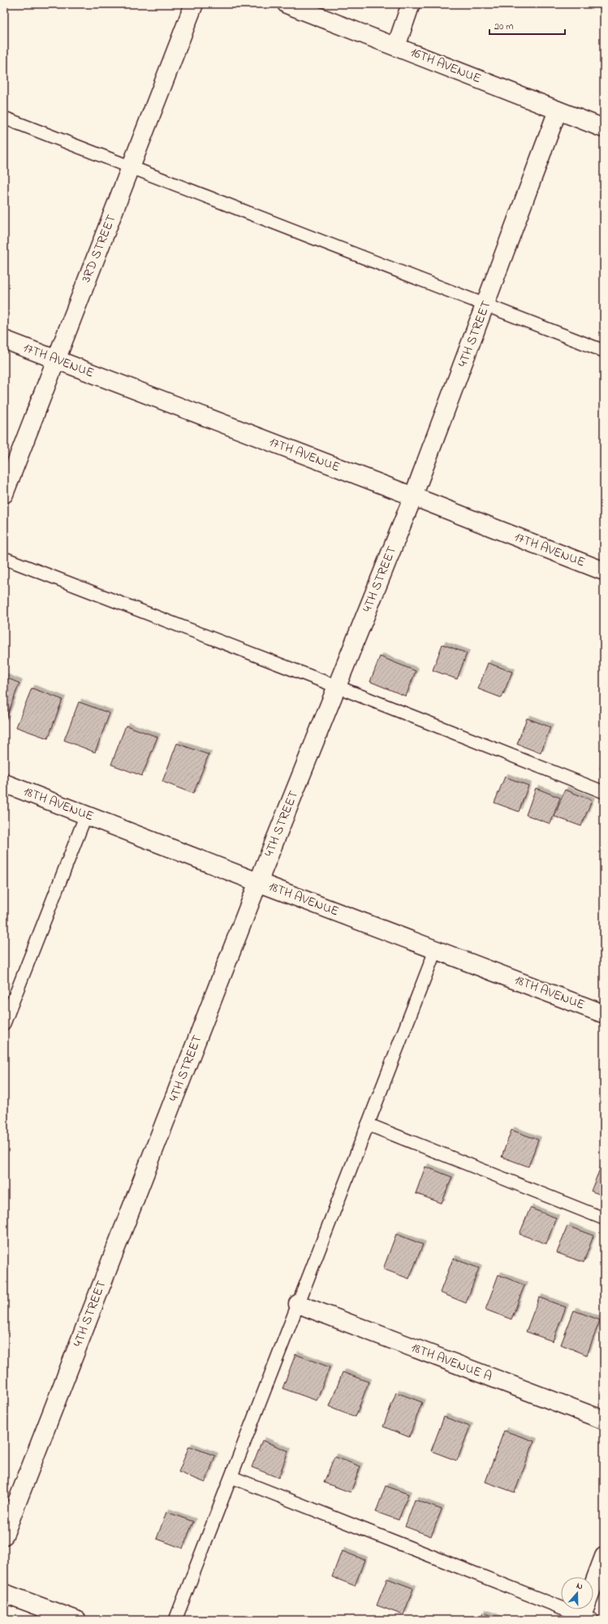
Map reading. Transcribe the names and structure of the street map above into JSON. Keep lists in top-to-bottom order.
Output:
{
  "streets": {
    "street": [
      "16TH AVENUE",
      "3RD STREET",
      "4TH STREET",
      "17TH AVENUE",
      "18TH AVENUE",
      "18TH AVENUE A"
    ]
  },
  "crossings": [
    ["16TH AVENUE", "4TH STREET"],
    ["3RD STREET", "17TH AVENUE"],
    ["4TH STREET", "17TH AVENUE"],
    ["4TH STREET", "18TH AVENUE"]
  ],
  "scale_bar": "20 m",
  "north": "top"
}
